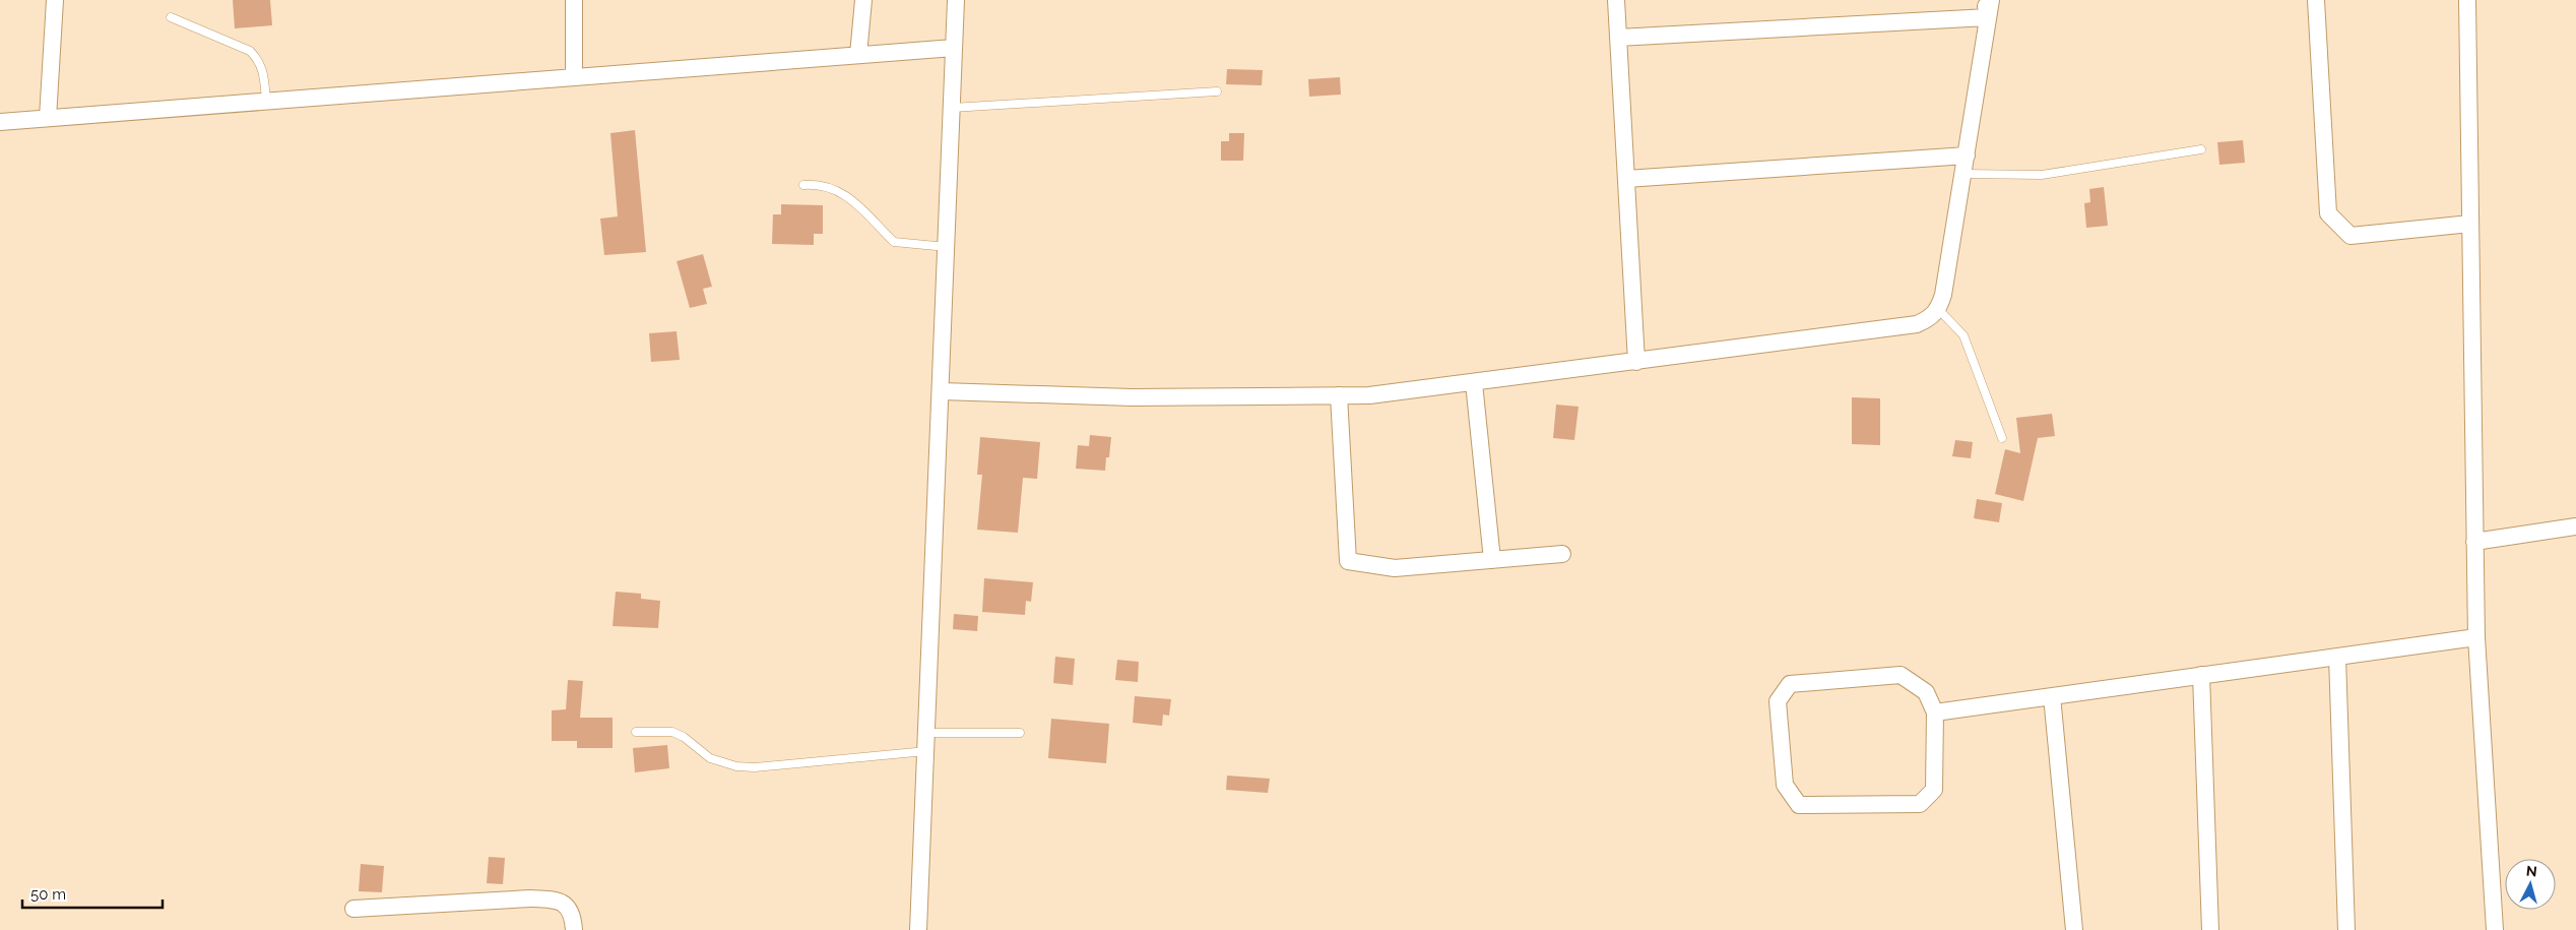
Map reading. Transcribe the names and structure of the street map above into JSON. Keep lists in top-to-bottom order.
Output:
{
  "scale_bar": "50 m",
  "north": "top"
}
